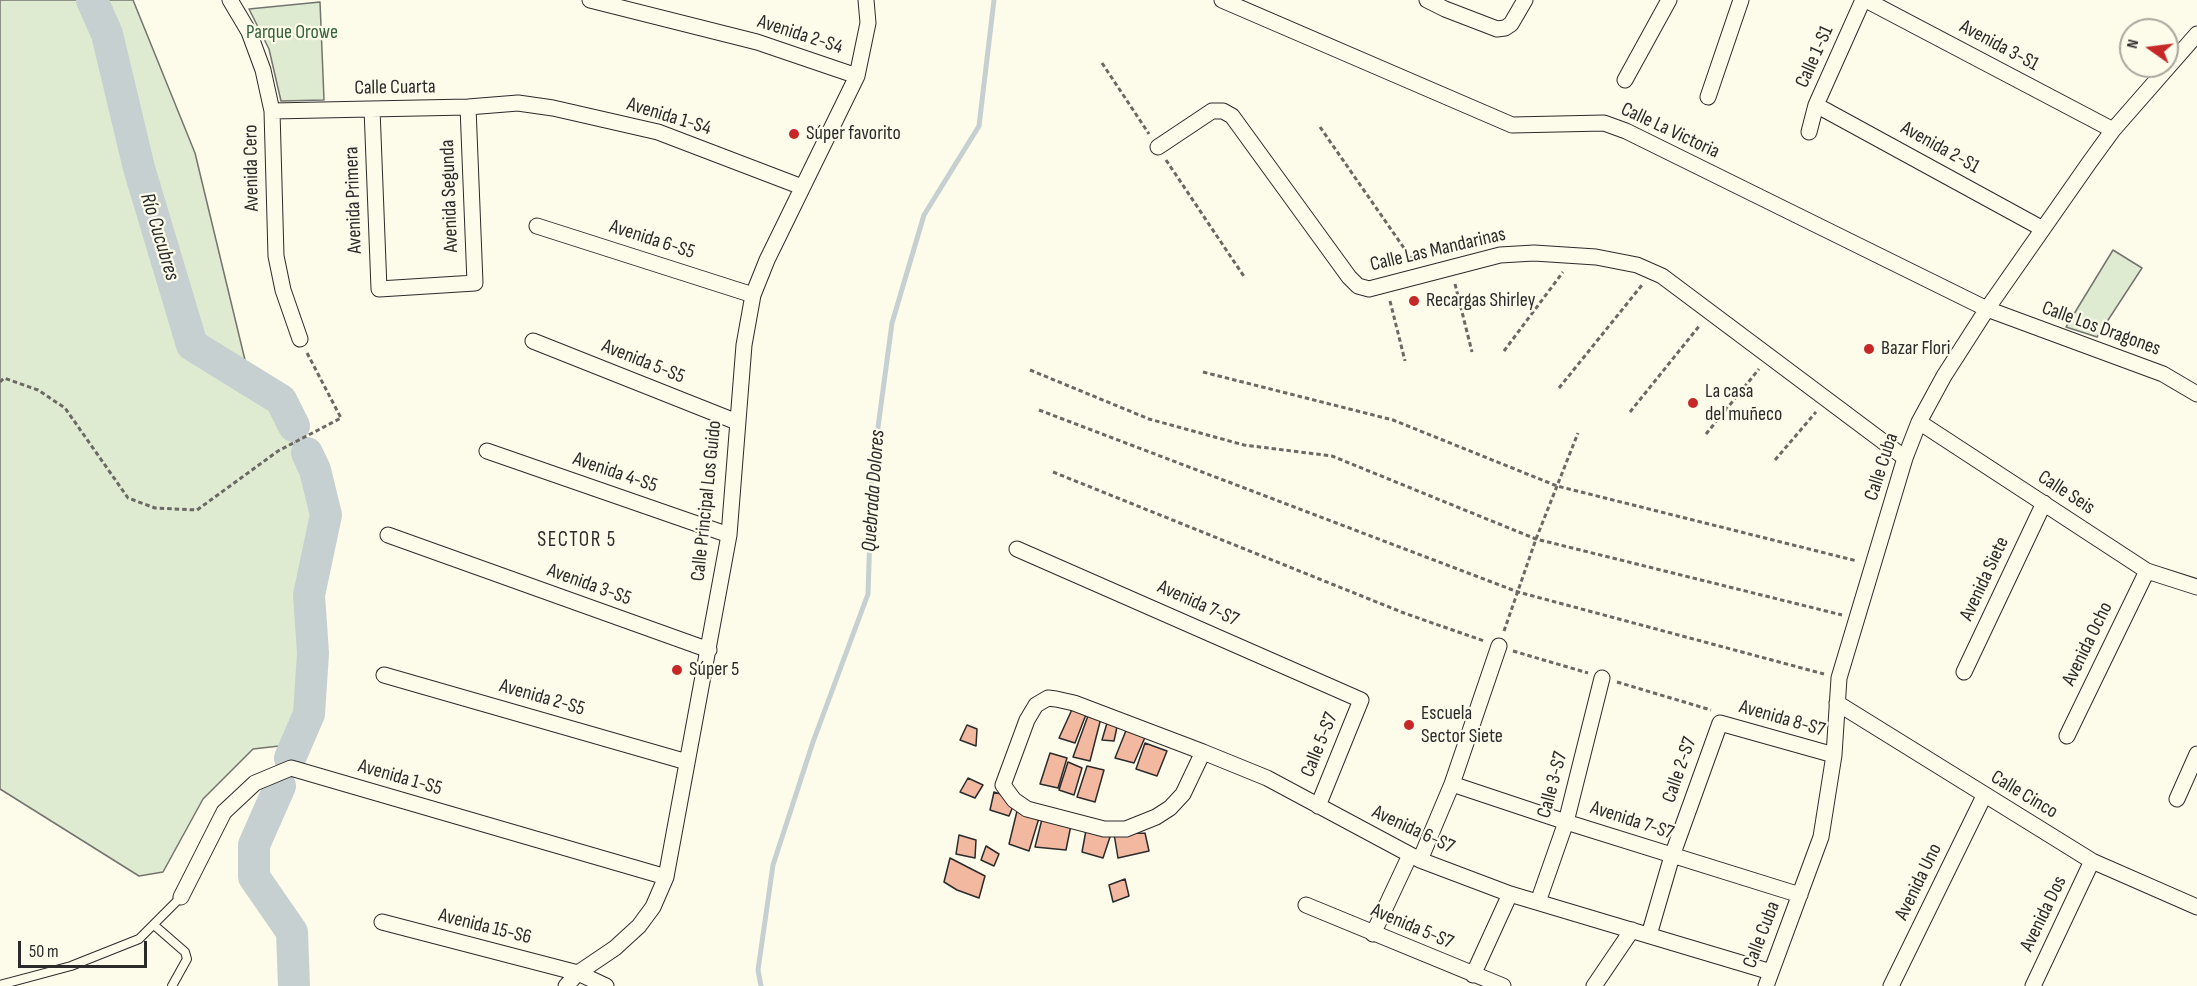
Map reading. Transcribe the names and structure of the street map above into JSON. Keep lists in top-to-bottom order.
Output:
{
  "streets": {
    "street": [
      "Avenida 2-S4",
      "Avenida 3-S1",
      "Calle 1-S1",
      "Calle Cuarta",
      "Avenida 1-S4",
      "Calle La Victoria",
      "Avenida 2-S1",
      "Avenida Cero",
      "Avenida Segunda",
      "Avenida Primera",
      "Avenida 6-S5",
      "Calle Las Mandarinas",
      "Calle Los Dragones",
      "Avenida 5-S5",
      "Calle Cuba",
      "Avenida 4-S5",
      "Calle Seis",
      "Calle Principal Los Guido",
      "Avenida Siete",
      "Avenida 3-S5",
      "Avenida 7-S7",
      "Avenida Ocho",
      "Avenida 2-S5",
      "Avenida 8-S7",
      "Calle 5-S7",
      "Calle 2-S7",
      "Avenida 1-S5",
      "Calle 3-S7",
      "Calle Cinco",
      "Avenida 6-S7",
      "Avenida Uno",
      "Avenida Dos",
      "Avenida 15-S6",
      "Avenida 5-S7"
    ]
  },
  "crossings": [
    ["Avenida 2-S4", "Calle Principal Los Guido"],
    ["Avenida 3-S1", "Calle 1-S1"],
    ["Avenida 3-S1", "Calle Cuba"],
    ["Calle 1-S1", "Avenida 2-S1"],
    ["Calle Cuarta", "Avenida 1-S4"],
    ["Calle Cuarta", "Avenida Cero"],
    ["Calle Cuarta", "Avenida Segunda"],
    ["Calle Cuarta", "Avenida Primera"],
    ["Avenida 1-S4", "Calle Principal Los Guido"],
    ["Calle La Victoria", "Calle Los Dragones"],
    ["Calle La Victoria", "Calle Cuba"],
    ["Avenida 2-S1", "Calle Cuba"],
    ["Avenida Segunda", "Avenida Primera"],
    ["Avenida 6-S5", "Calle Principal Los Guido"],
    ["Calle Las Mandarinas", "Calle Cuba"],
    ["Calle Los Dragones", "Calle Cuba"],
    ["Avenida 5-S5", "Calle Principal Los Guido"],
    ["Calle Cuba", "Calle Seis"],
    ["Calle Cuba", "Avenida 7-S7"],
    ["Calle Cuba", "Avenida 8-S7"],
    ["Calle Cuba", "Calle Cinco"],
    ["Calle Cuba", "Avenida 6-S7"],
    ["Avenida 4-S5", "Calle Principal Los Guido"],
    ["Calle Seis", "Avenida Siete"],
    ["Calle Seis", "Avenida Ocho"],
    ["Calle Principal Los Guido", "Avenida 3-S5"],
    ["Calle Principal Los Guido", "Avenida 2-S5"],
    ["Calle Principal Los Guido", "Avenida 1-S5"],
    ["Calle Principal Los Guido", "Avenida 15-S6"],
    ["Avenida 7-S7", "Calle 5-S7"],
    ["Avenida 7-S7", "Calle 2-S7"],
    ["Avenida 7-S7", "Calle 3-S7"],
    ["Avenida 8-S7", "Calle 2-S7"],
    ["Calle 5-S7", "Avenida 6-S7"],
    ["Calle 2-S7", "Avenida 6-S7"],
    ["Calle 3-S7", "Avenida 6-S7"],
    ["Calle Cinco", "Avenida Uno"],
    ["Calle Cinco", "Avenida Dos"]
  ],
  "districts": ["SECTOR 5"],
  "water": ["Río Cucubres", "Quebrada Dolores"],
  "parks": ["Parque Orowe"],
  "places": [
    "Súper favorito",
    "Recargas Shirley",
    "Bazar Flori",
    "La casa del muñeco",
    "Súper 5",
    "Escuela Sector Siete"
  ],
  "scale_bar": "50 m",
  "north": "left"
}
